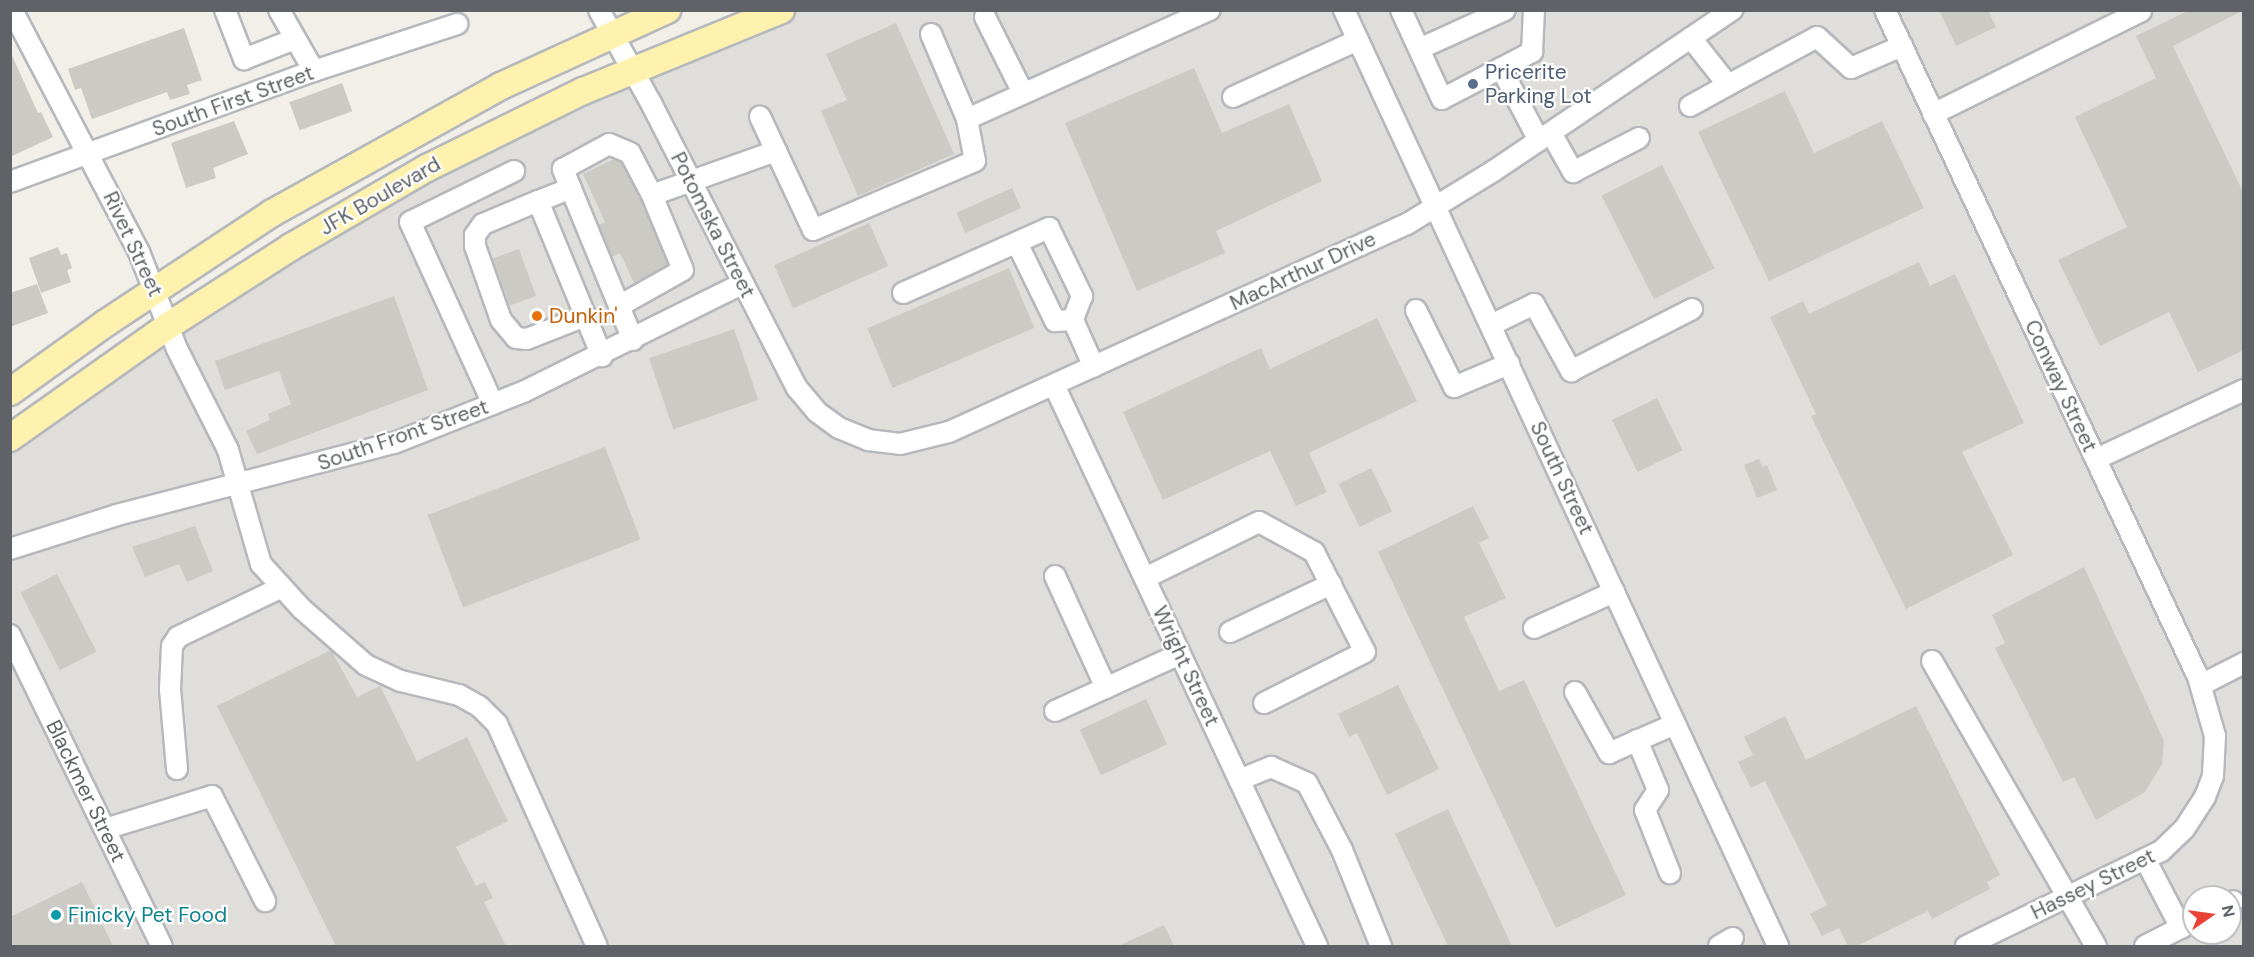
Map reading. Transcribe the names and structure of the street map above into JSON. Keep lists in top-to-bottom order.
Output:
{
  "streets": {
    "main road": ["JFK Boulevard"],
    "street": [
      "South First Street",
      "Potomska Street",
      "Rivet Street",
      "MacArthur Drive",
      "Conway Street",
      "South Front Street",
      "South Street",
      "Wright Street",
      "Blackmer Street",
      "Hassey Street"
    ]
  },
  "crossings": [
    ["South First Street", "Rivet Street"],
    ["JFK Boulevard", "Potomska Street"],
    ["JFK Boulevard", "Rivet Street"],
    ["Potomska Street", "MacArthur Drive"],
    ["Potomska Street", "South Front Street"],
    ["Rivet Street", "South Front Street"],
    ["MacArthur Drive", "South Street"],
    ["MacArthur Drive", "Wright Street"],
    ["Conway Street", "Hassey Street"]
  ],
  "places": ["Pricerite Parking Lot", "Dunkin'", "Finicky Pet Food"],
  "north": "right"
}
